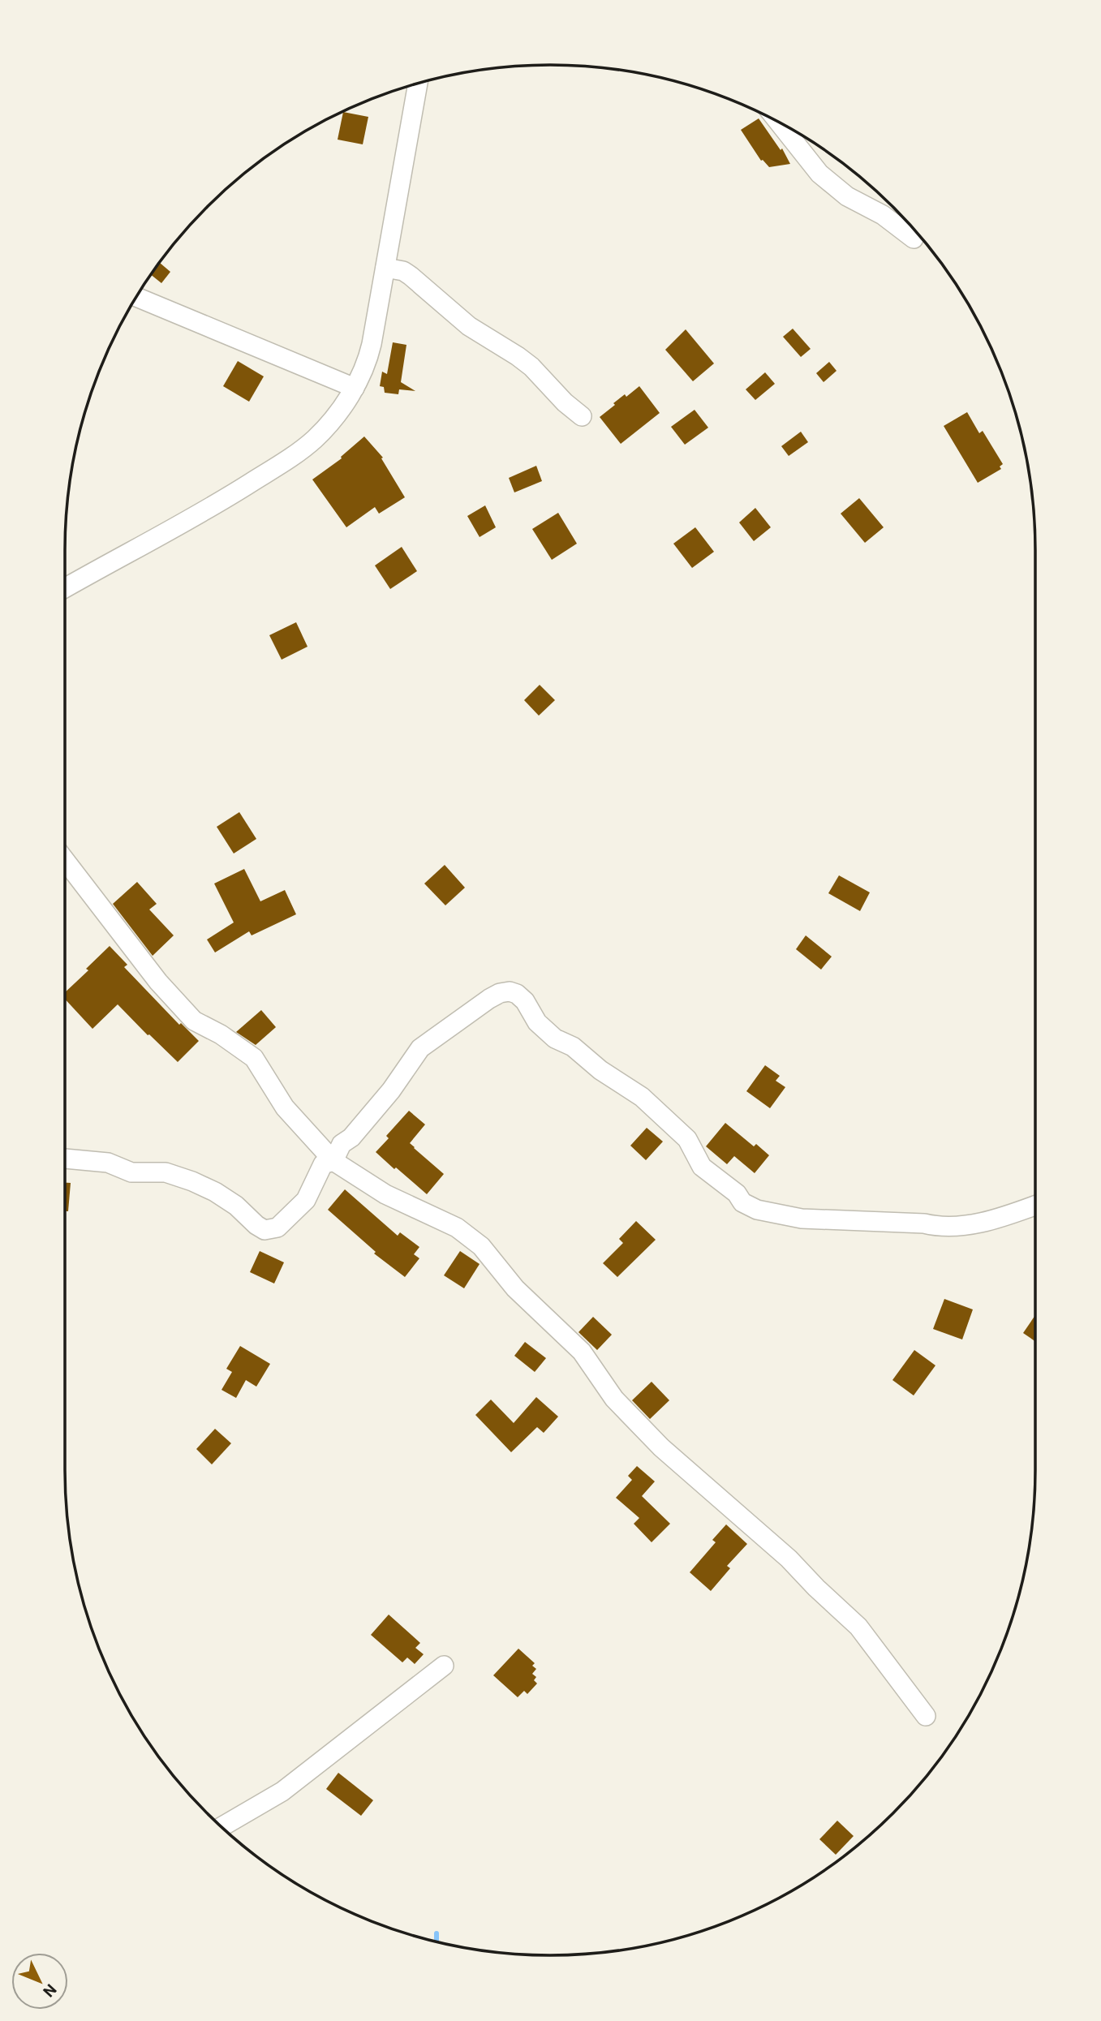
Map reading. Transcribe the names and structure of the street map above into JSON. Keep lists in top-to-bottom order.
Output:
{
  "north": "bottom right"
}
